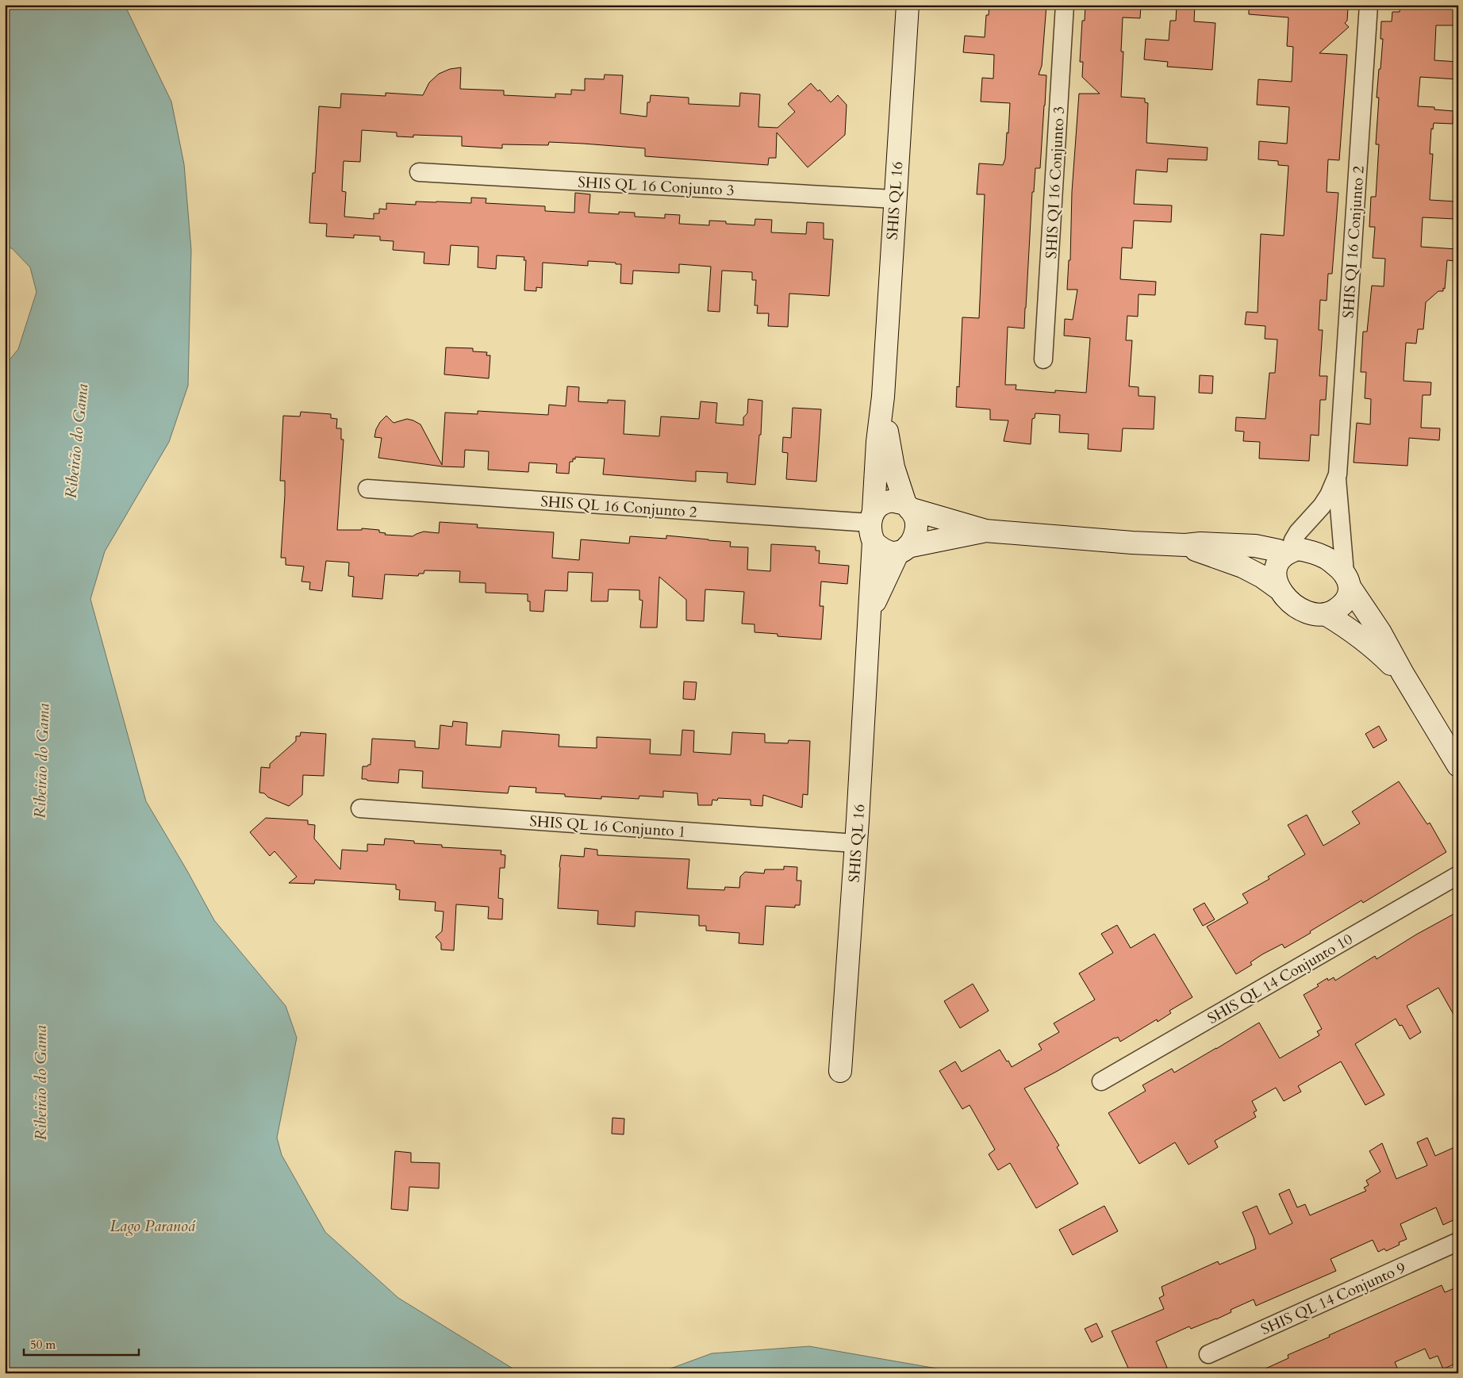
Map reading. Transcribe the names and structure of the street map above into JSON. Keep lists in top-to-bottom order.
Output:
{
  "streets": {
    "street": [
      "SHIS QI 16 Conjunto 3",
      "SHIS QL 16 Conjunto 3",
      "SHIS QL 16",
      "SHIS QI 16 Conjunto 2",
      "SHIS QL 16 Conjunto 2",
      "SHIS QL 16 Conjunto 1",
      "SHIS QL 14 Conjunto 10",
      "SHIS QL 14 Conjunto 9"
    ]
  },
  "crossings": [
    ["SHIS QL 16 Conjunto 3", "SHIS QL 16"],
    ["SHIS QL 16", "SHIS QL 16 Conjunto 2"],
    ["SHIS QL 16", "SHIS QL 16 Conjunto 1"]
  ],
  "water": ["Ribeirão do Gama", "Lago Paranoá"],
  "scale_bar": "50 m"
}
